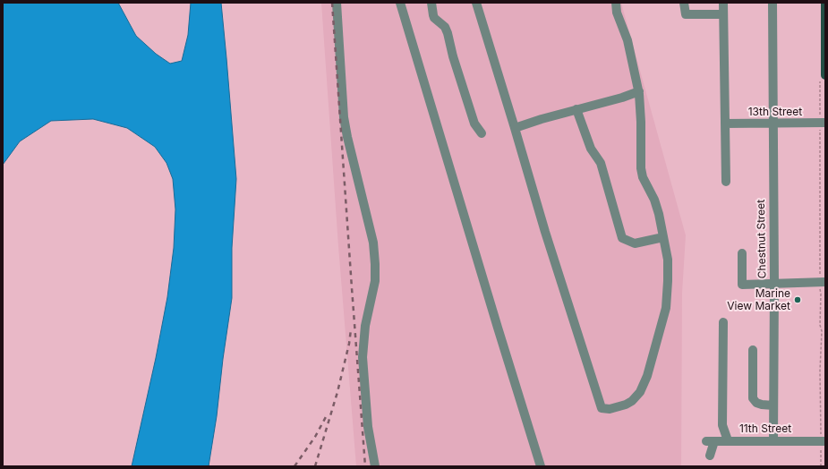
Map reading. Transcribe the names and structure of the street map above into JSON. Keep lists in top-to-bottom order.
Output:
{
  "streets": {
    "street": ["13th Street", "Chestnut Street", "11th Street"]
  },
  "crossings": [
    ["13th Street", "Chestnut Street"],
    ["Chestnut Street", "11th Street"]
  ],
  "places": ["Marine View Market"]
}
